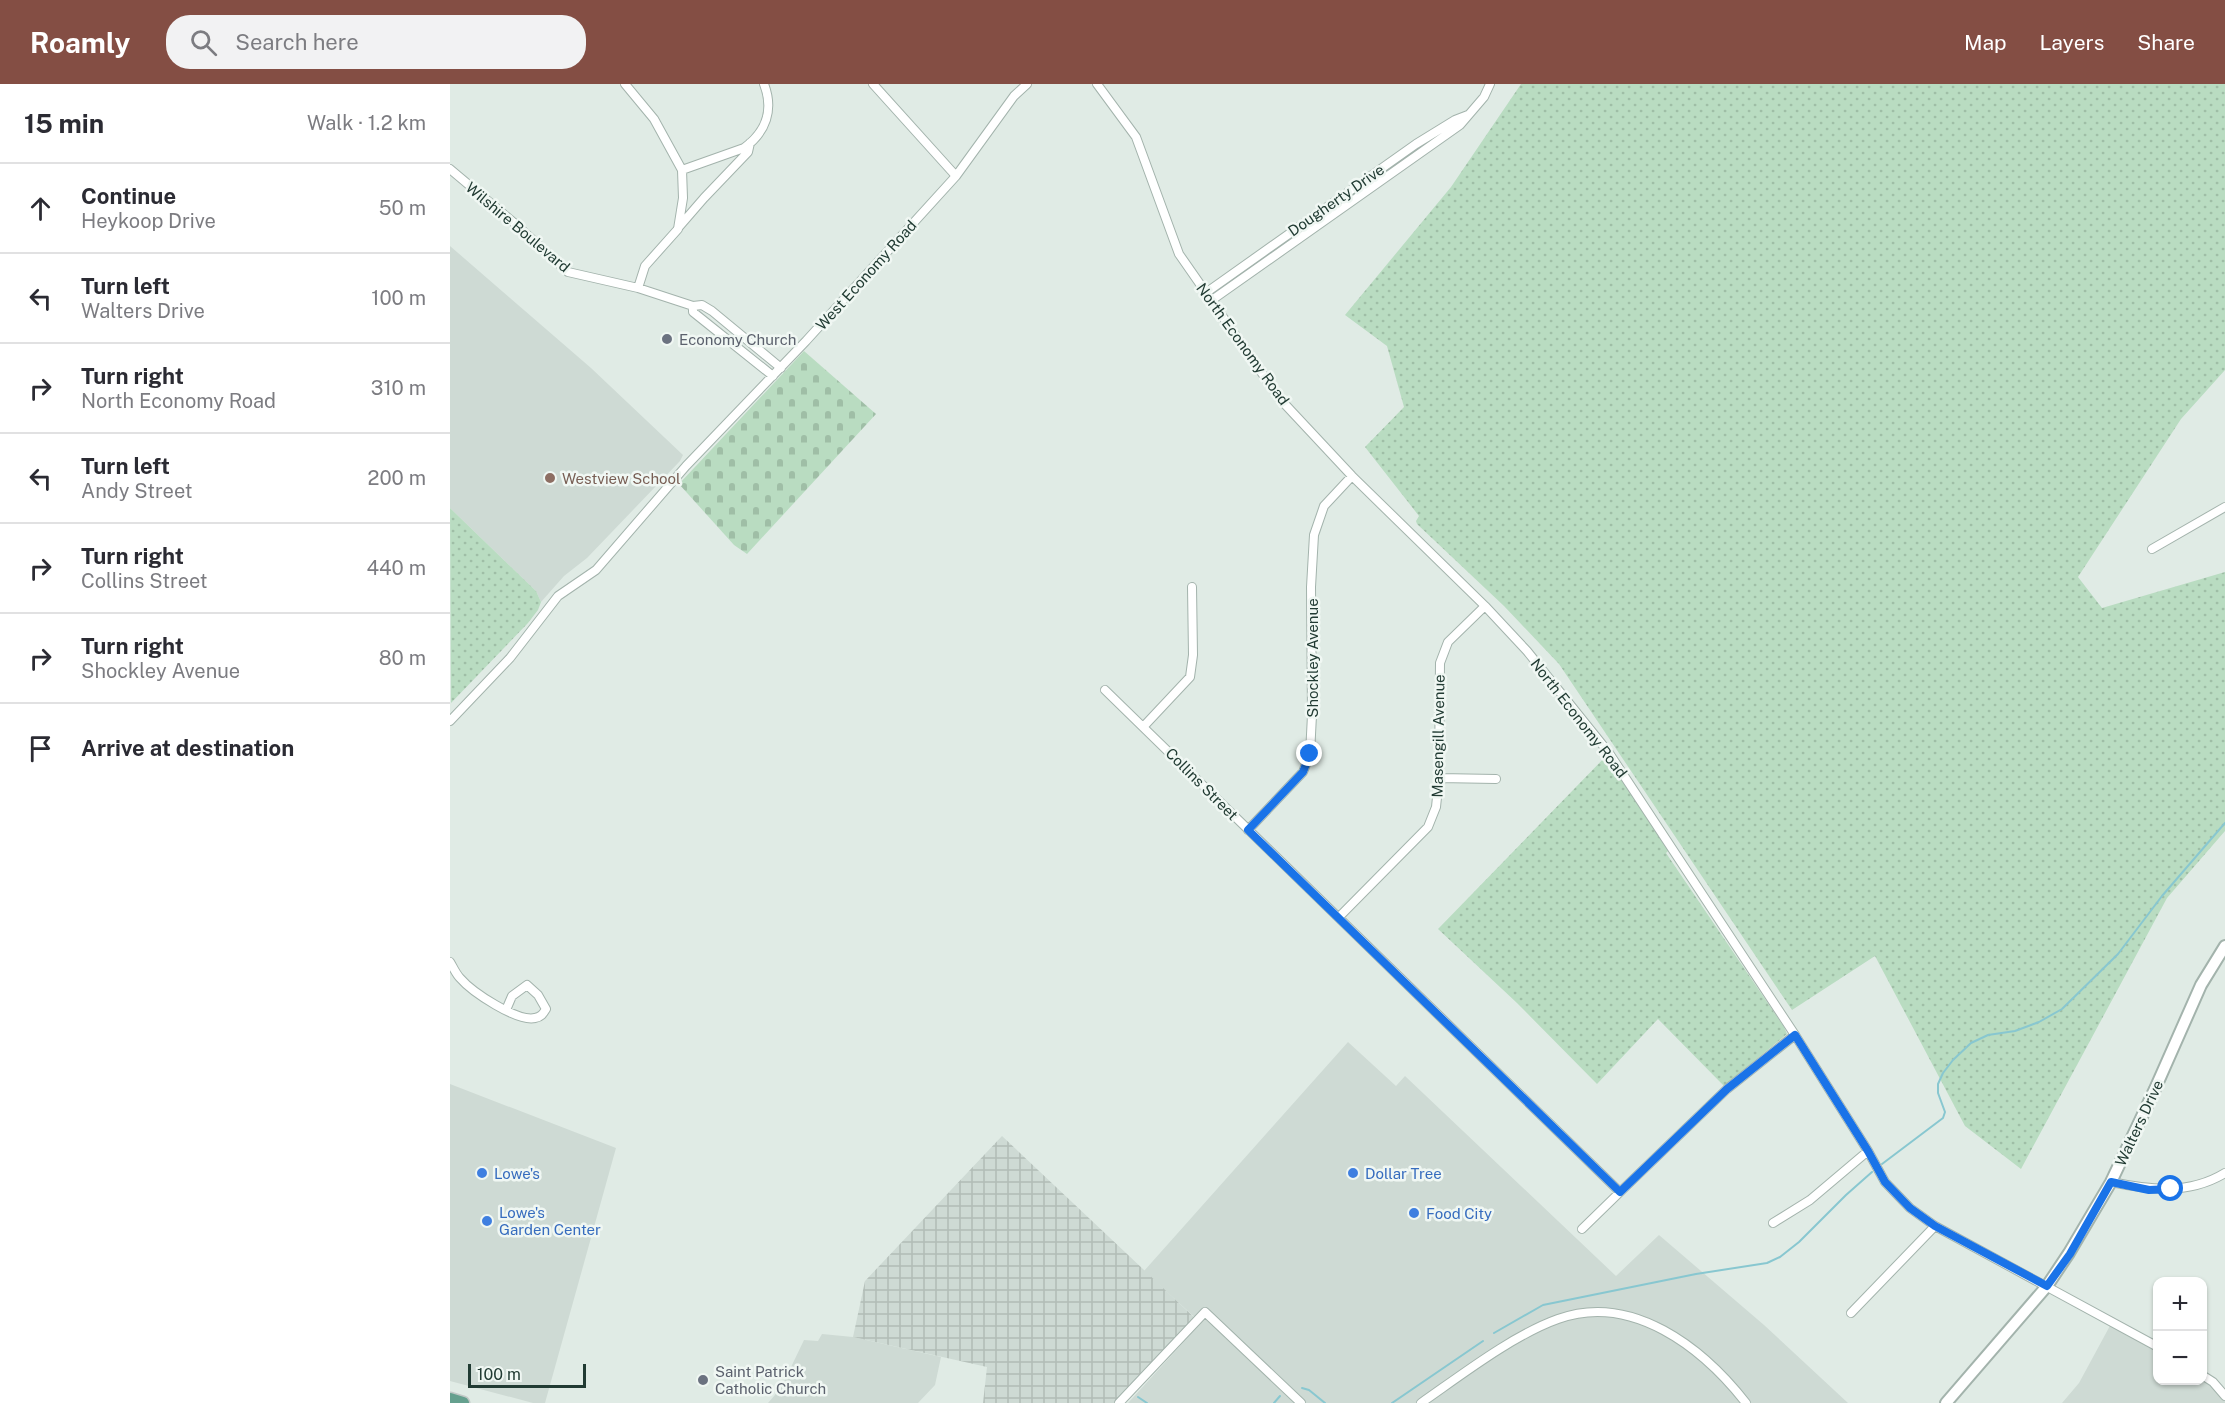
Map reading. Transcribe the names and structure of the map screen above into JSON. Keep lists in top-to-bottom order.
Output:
{
  "streets": {
    "street": [
      "Dougherty Drive",
      "Wilshire Boulevard",
      "West Economy Road",
      "North Economy Road",
      "Shockley Avenue",
      "Masengill Avenue",
      "Collins Street",
      "Walters Drive"
    ]
  },
  "crossings": [
    ["Dougherty Drive", "North Economy Road"],
    ["Wilshire Boulevard", "West Economy Road"],
    ["North Economy Road", "Shockley Avenue"],
    ["North Economy Road", "Masengill Avenue"],
    ["North Economy Road", "Walters Drive"],
    ["Shockley Avenue", "Collins Street"],
    ["Masengill Avenue", "Collins Street"]
  ],
  "places": [
    "Economy Church",
    "Westview School",
    "Lowe's",
    "Dollar Tree",
    "Food City",
    "Lowe's Garden Center",
    "Saint Patrick Catholic Church"
  ],
  "scale_bar": "100 m",
  "page": {
    "header": "Roamly",
    "search": "Search here",
    "nav": ["Map", "Layers", "Share"],
    "heading": ["15 min", "Walk · 1.2 km"],
    "list": [
      ["Continue", "Heykoop Drive", "50 m"],
      ["Turn left", "Walters Drive", "100 m"],
      ["Turn right", "North Economy Road", "310 m"],
      ["Turn left", "Andy Street", "200 m"],
      ["Turn right", "Collins Street", "440 m"],
      ["Turn right", "Shockley Avenue", "80 m"],
      "Arrive at destination"
    ],
    "map_buttons": ["+", "−"],
    "scale": "100 m"
  }
}
